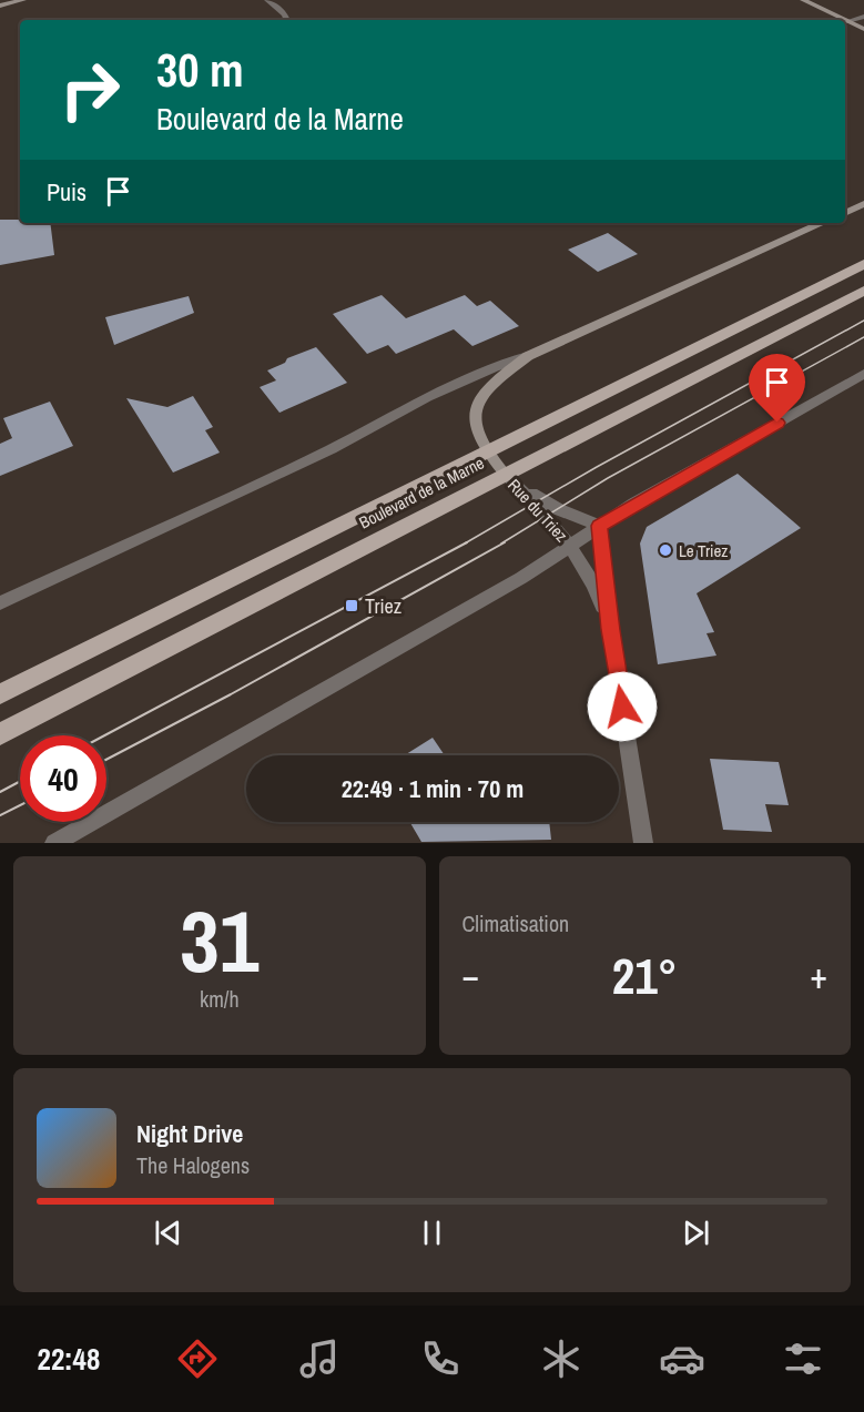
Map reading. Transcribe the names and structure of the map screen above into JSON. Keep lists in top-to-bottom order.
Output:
{
  "streets": {
    "main road": ["Boulevard de la Marne"],
    "street": ["Rue du Triez"]
  },
  "crossings": [
    ["Boulevard de la Marne", "Rue du Triez"]
  ],
  "places": {
    "other": ["Le Triez"],
    "transit": ["Triez"]
  },
  "page": {
    "turn": ["30 m", "Boulevard de la Marne"],
    "then": "Puis",
    "limit": "40",
    "trip": "22:49 · 1 min · 70 m",
    "tile": [
      ["31", "km/h"],
      "Climatisation"
    ],
    "heat": ["−", "21°", "+"],
    "song": ["Night Drive", "The Halogens"],
    "tabs": "22:48"
  }
}
